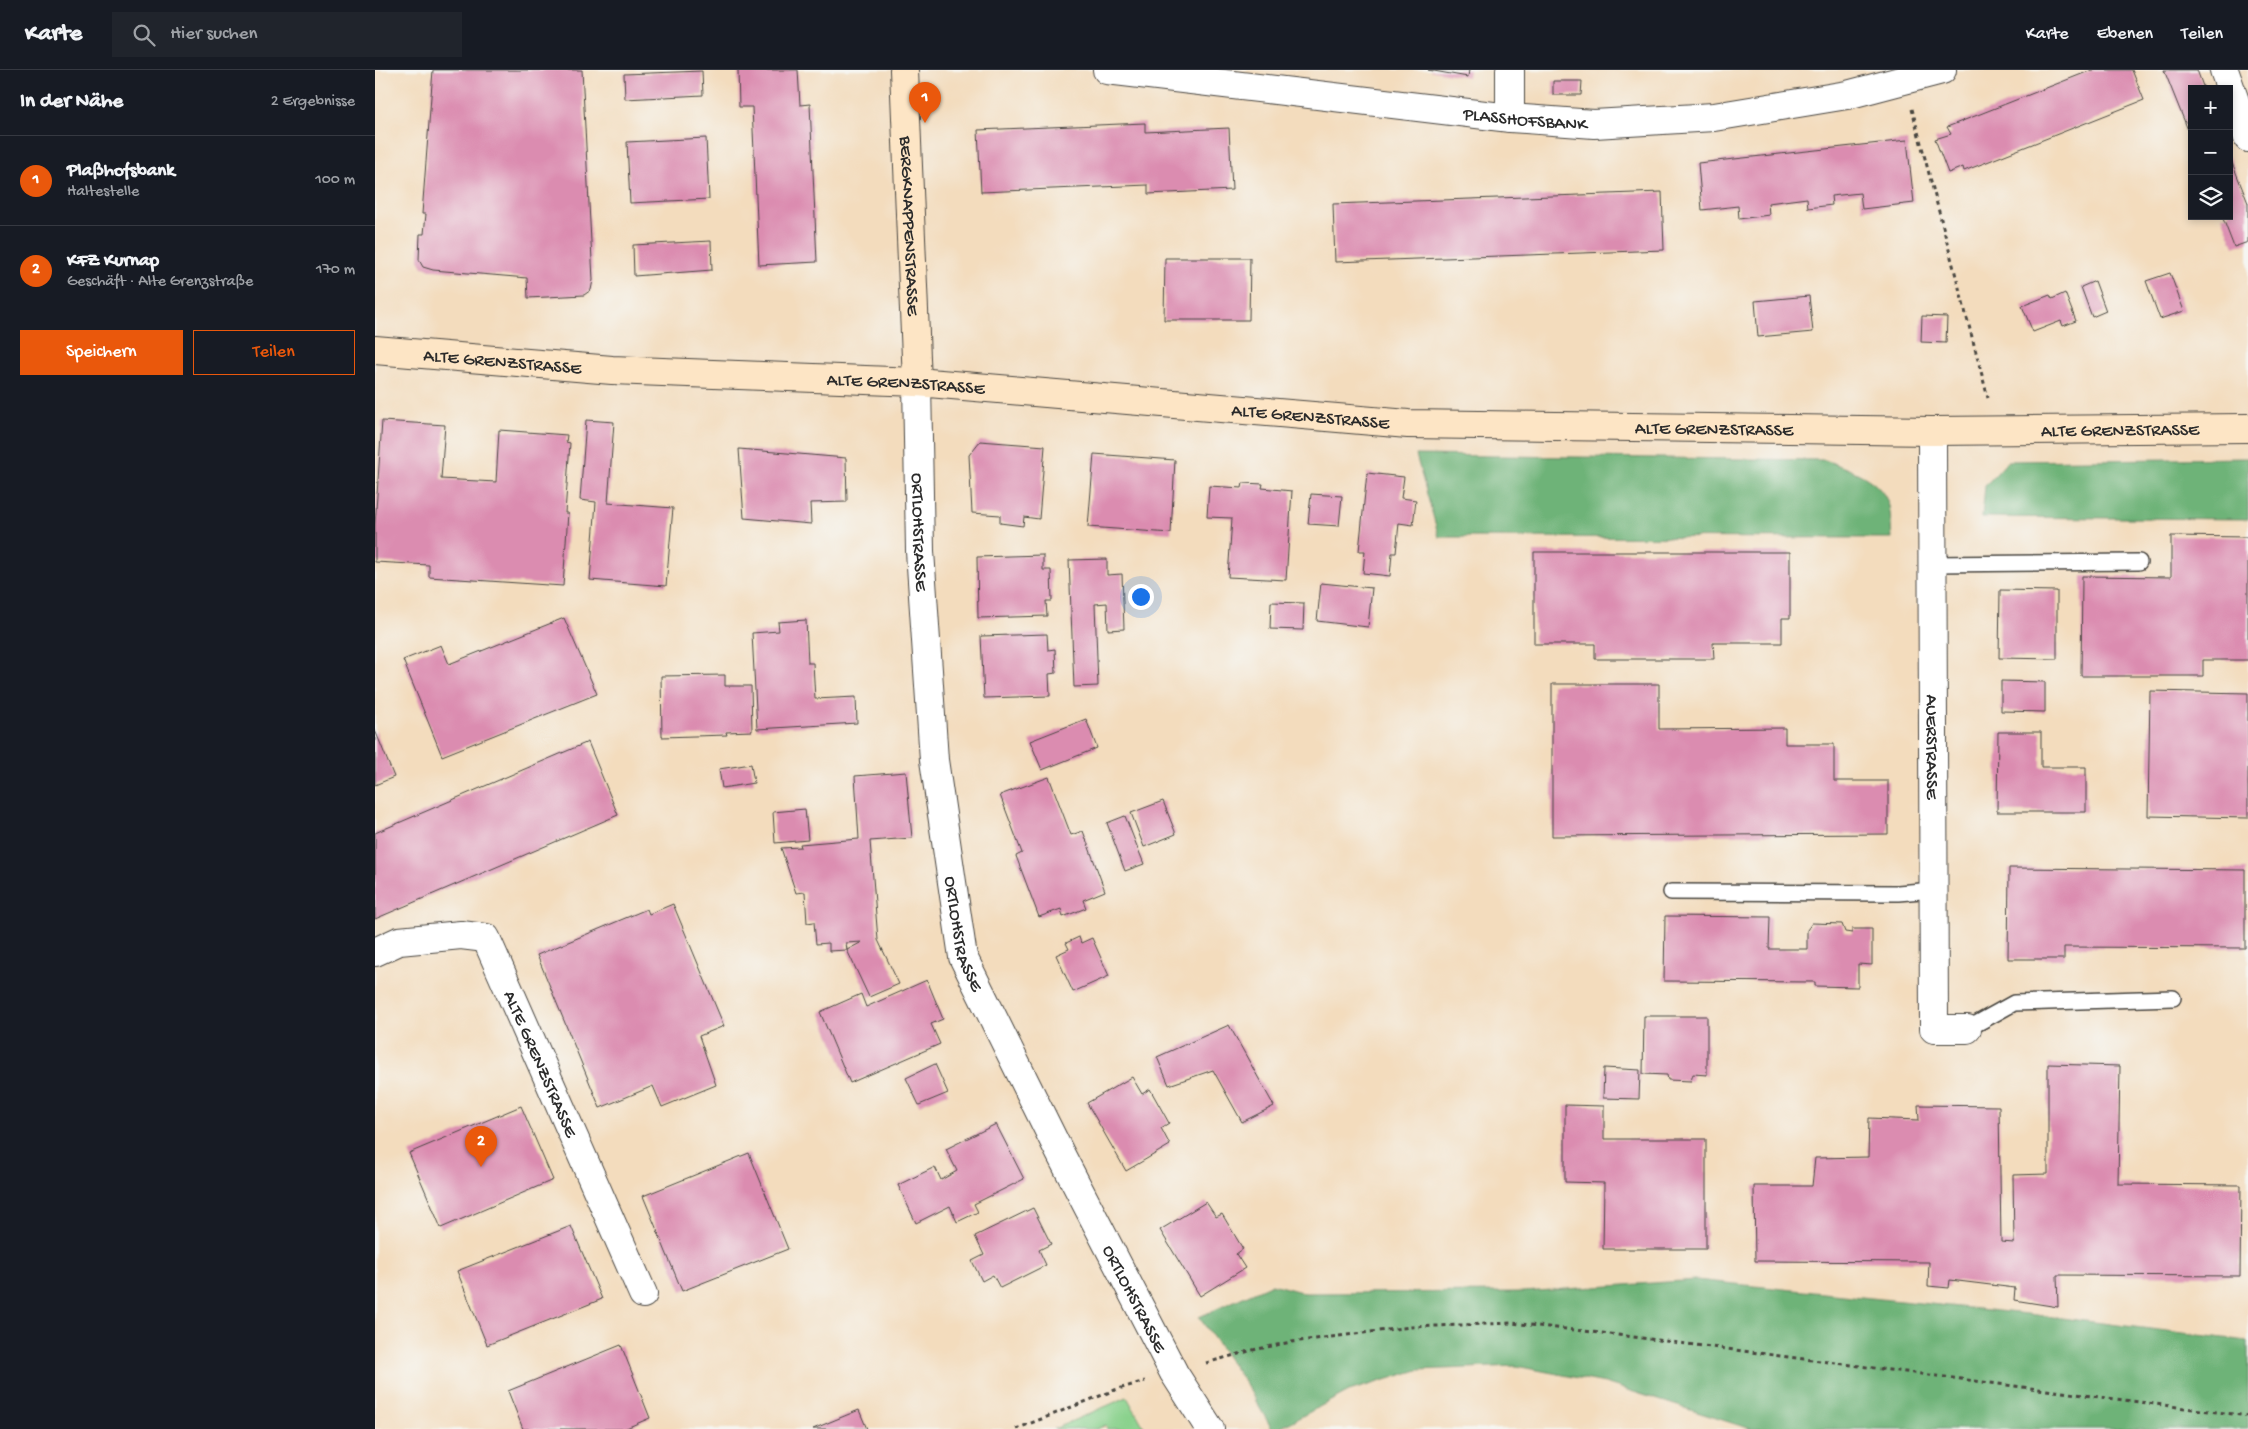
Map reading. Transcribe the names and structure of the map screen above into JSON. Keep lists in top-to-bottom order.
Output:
{
  "streets": {
    "street": [
      "PLASSHOFSBANK",
      "BERGKNAPPENSTRASSE",
      "ALTE GRENZSTRASSE",
      "ORTLOHSTRASSE",
      "AUERSTRASSE"
    ]
  },
  "crossings": [
    ["BERGKNAPPENSTRASSE", "ALTE GRENZSTRASSE"],
    ["BERGKNAPPENSTRASSE", "ORTLOHSTRASSE"],
    ["ALTE GRENZSTRASSE", "ORTLOHSTRASSE"],
    ["ALTE GRENZSTRASSE", "AUERSTRASSE"]
  ],
  "page": {
    "header": "Karte",
    "search": "Hier suchen",
    "nav": ["Karte", "Ebenen", "Teilen"],
    "heading": ["In der Nähe", "2 Ergebnisse"],
    "pins": ["1", "2"],
    "map_buttons": ["+", "−"],
    "list": [
      {
        "mark": "1",
        "name": "Plaßhofsbank",
        "note": "Haltestelle",
        "value": "100 m"
      },
      {
        "mark": "2",
        "name": "KFZ Kurnap",
        "note": "Geschäft · Alte Grenzstraße",
        "value": "170 m"
      }
    ],
    "buttons": ["Speichern", "Teilen"]
  }
}
